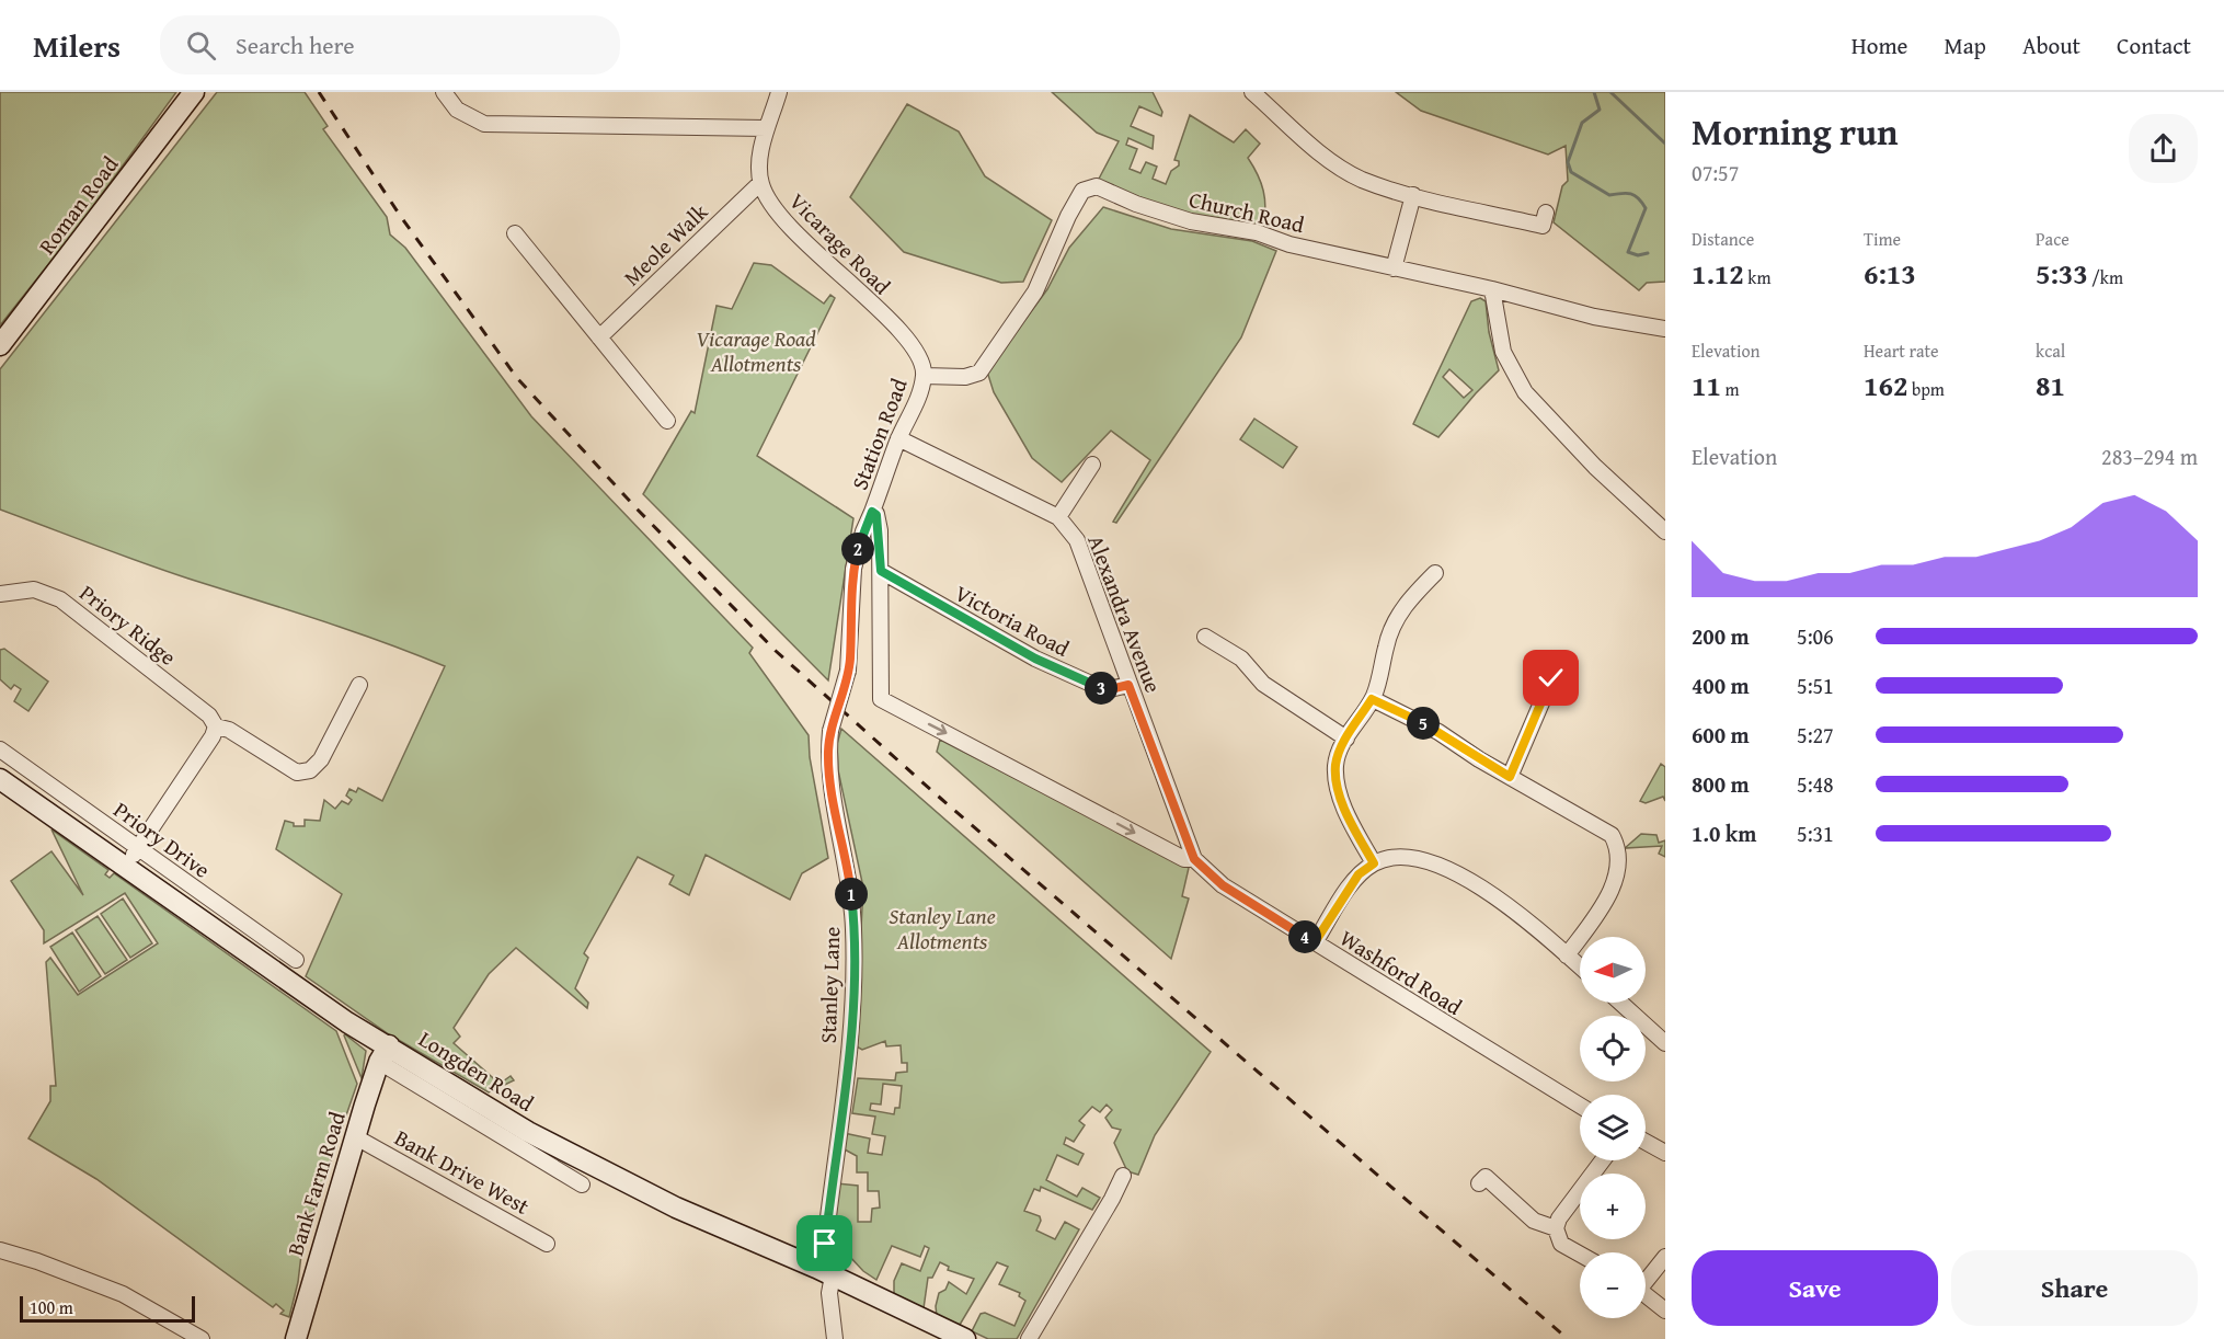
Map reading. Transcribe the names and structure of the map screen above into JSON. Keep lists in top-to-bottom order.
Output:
{
  "streets": {
    "street": [
      "Roman Road",
      "Church Road",
      "Vicarage Road",
      "Meole Walk",
      "Station Road",
      "Alexandra Avenue",
      "Victoria Road",
      "Priory Ridge",
      "Priory Drive",
      "Washford Road",
      "Stanley Lane",
      "Longden Road",
      "Bank Drive West",
      "Bank Farm Road"
    ]
  },
  "crossings": [
    ["Church Road", "Vicarage Road"],
    ["Church Road", "Station Road"],
    ["Vicarage Road", "Meole Walk"],
    ["Vicarage Road", "Station Road"],
    ["Station Road", "Alexandra Avenue"],
    ["Station Road", "Victoria Road"],
    ["Station Road", "Washford Road"],
    ["Station Road", "Stanley Lane"],
    ["Alexandra Avenue", "Victoria Road"],
    ["Alexandra Avenue", "Washford Road"],
    ["Stanley Lane", "Longden Road"],
    ["Longden Road", "Bank Farm Road"],
    ["Bank Drive West", "Bank Farm Road"]
  ],
  "one_way": ["Washford Road"],
  "parks": ["Vicarage Road Allotments", "Stanley Lane Allotments"],
  "scale_bar": "100 m",
  "north": "left",
  "page": {
    "header": "Milers",
    "search": "Search here",
    "nav": [
      "Home",
      "Map",
      "About",
      "Contact"
    ],
    "heading": ["Morning run", "07:57"],
    "stats": [
      ["Distance", "1.12 km"],
      ["Time", "6:13"],
      ["Pace", "5:33 /km"],
      ["Elevation", "11 m"],
      ["Heart rate", "162 bpm"],
      ["kcal", "81"]
    ],
    "chart": ["Elevation", "283–294 m"],
    "pins": [
      "2",
      "3",
      "5",
      "1",
      "4"
    ],
    "list": [
      {
        "name": "200 m",
        "note": "5:06"
      },
      {
        "name": "400 m",
        "note": "5:51"
      },
      {
        "name": "600 m",
        "note": "5:27"
      },
      {
        "name": "800 m",
        "note": "5:48"
      },
      {
        "name": "1.0 km",
        "note": "5:31"
      }
    ],
    "map_buttons": ["+", "−"],
    "buttons": ["Save", "Share"],
    "scale": "100 m"
  }
}
